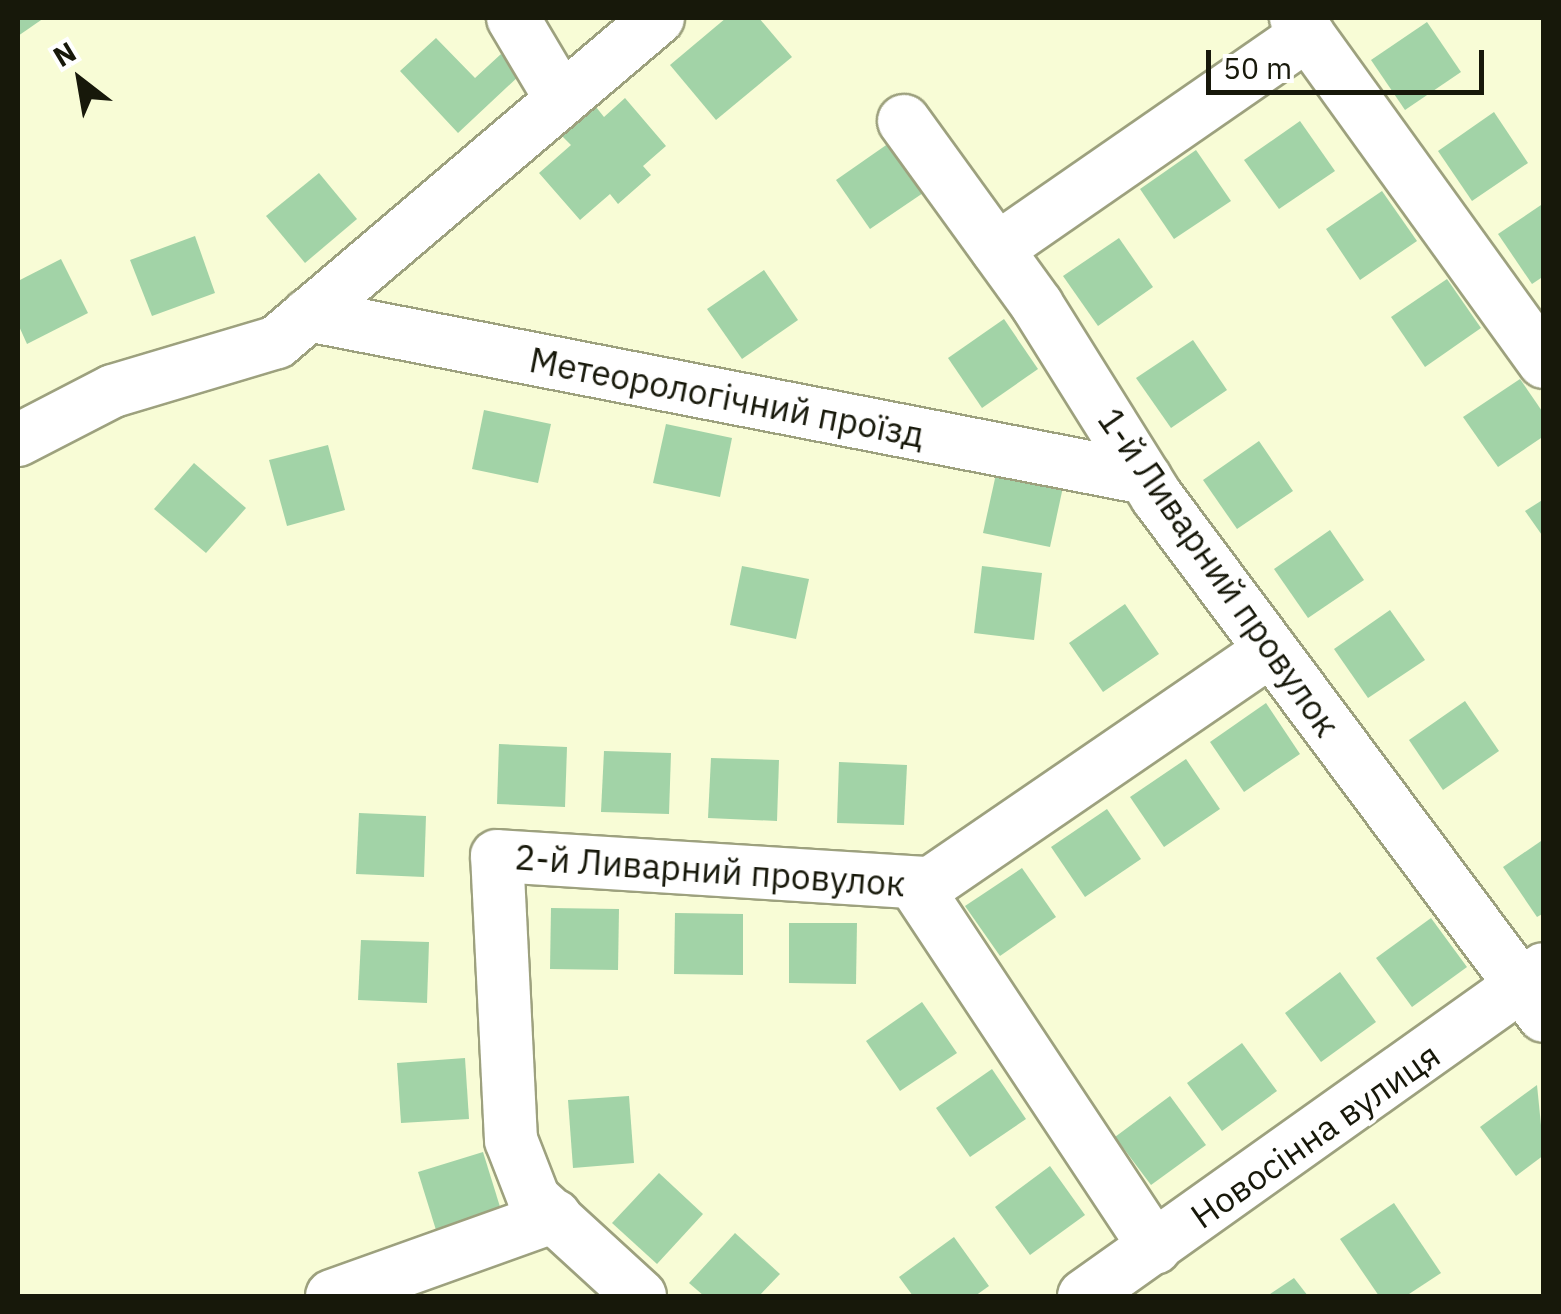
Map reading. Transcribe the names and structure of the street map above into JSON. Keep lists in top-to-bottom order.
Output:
{
  "streets": {
    "street": [
      "Метеорологічний проїзд",
      "1-й Ливарний провулок",
      "2-й Ливарний провулок",
      "Новосінна вулиця"
    ]
  },
  "crossings": [
    ["Метеорологічний проїзд", "1-й Ливарний провулок"],
    ["1-й Ливарний провулок", "2-й Ливарний провулок"],
    ["1-й Ливарний провулок", "Новосінна вулиця"]
  ],
  "scale_bar": "50 m",
  "north": "top left"
}
